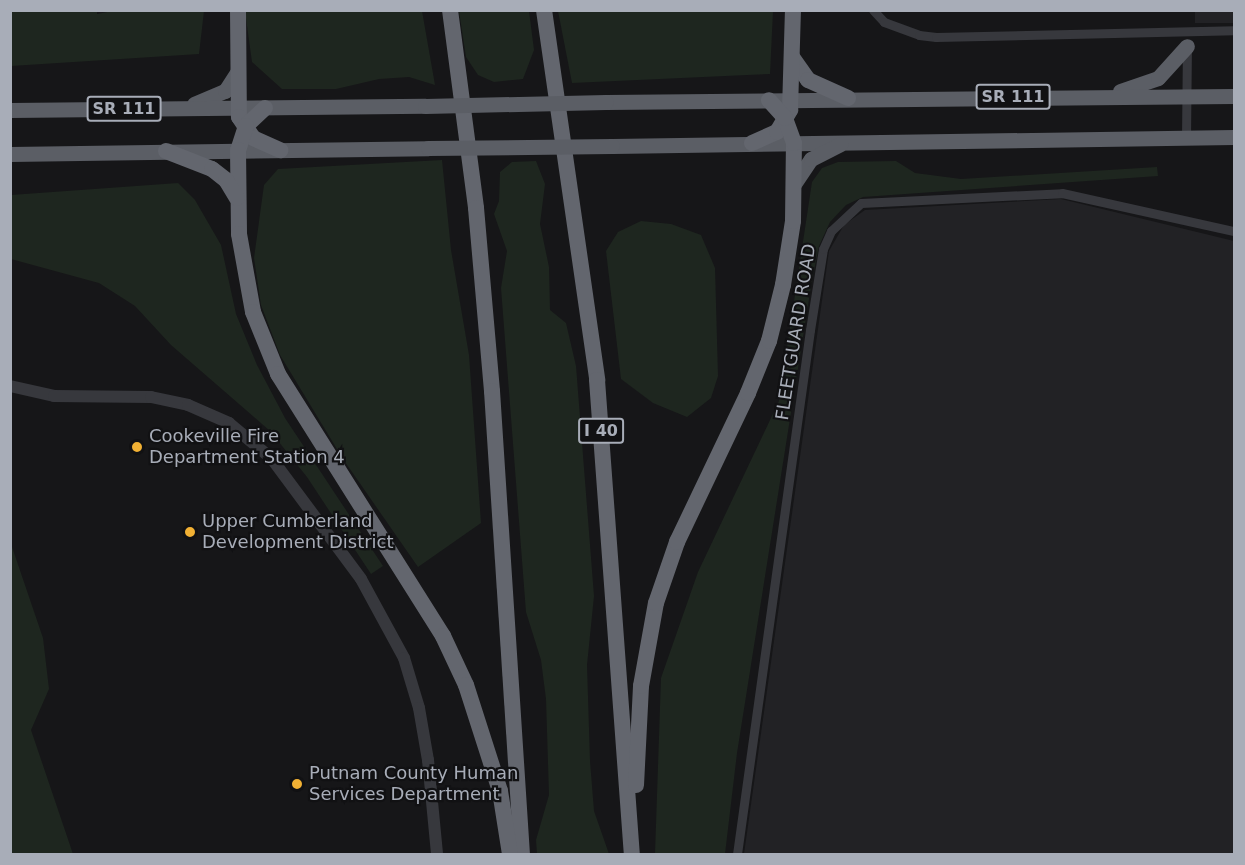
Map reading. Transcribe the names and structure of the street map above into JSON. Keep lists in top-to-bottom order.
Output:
{
  "streets": {
    "highway": ["SR 111", "I 40"],
    "street": ["FLEETGUARD ROAD"]
  },
  "places": ["Cookeville Fire Department Station 4", "Upper Cumberland Development District", "Putnam County Human Services Department"]
}
